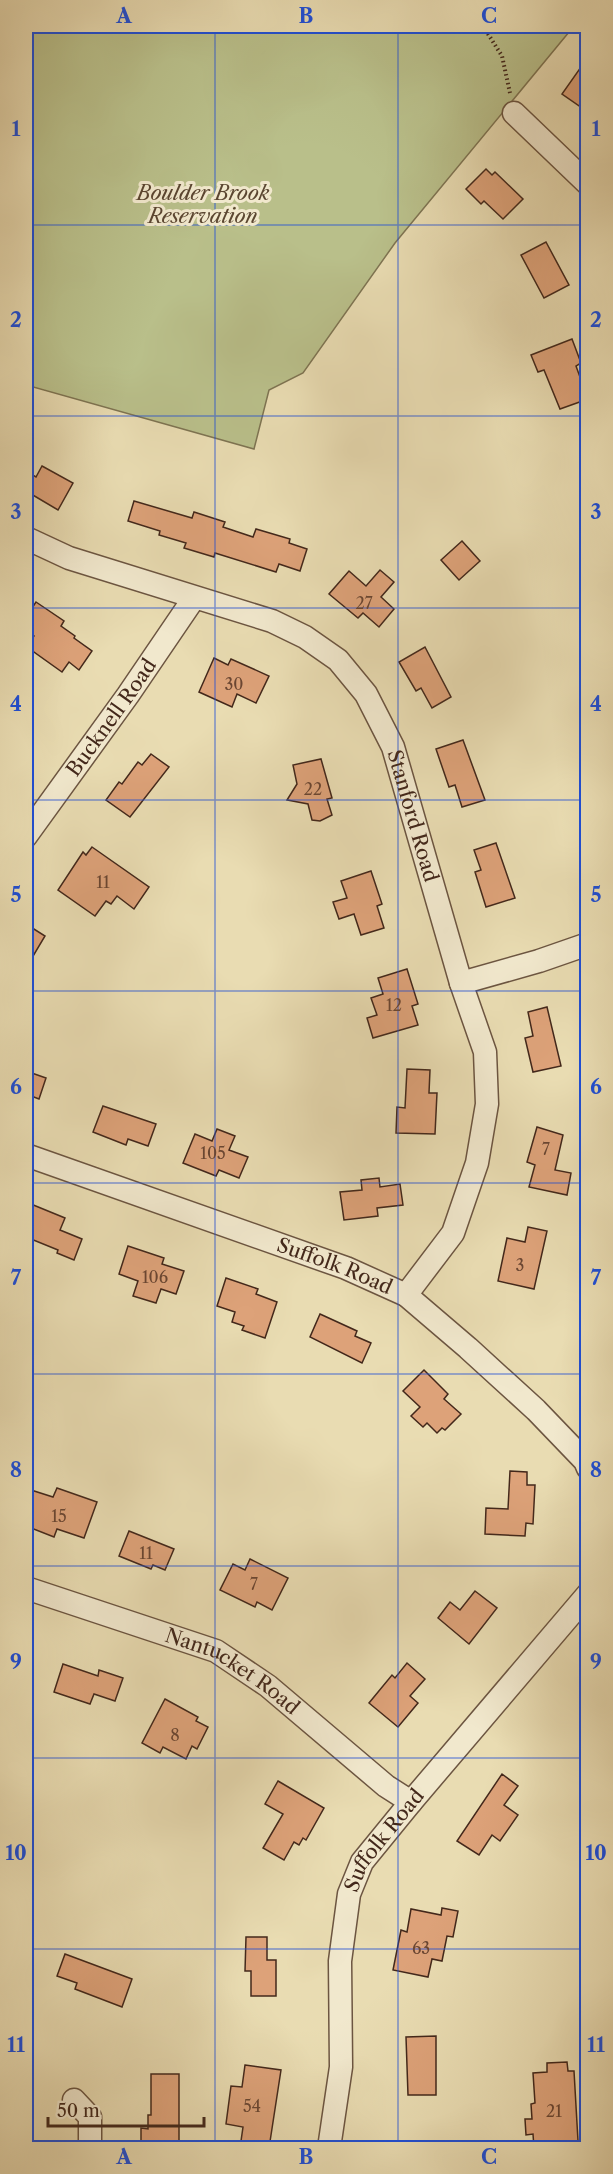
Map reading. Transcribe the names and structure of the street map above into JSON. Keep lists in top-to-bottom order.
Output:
{
  "streets": {
    "street": [
      "Bucknell Road",
      "Stanford Road",
      "Suffolk Road",
      "Nantucket Road"
    ]
  },
  "crossings": [
    ["Bucknell Road", "Stanford Road"],
    ["Stanford Road", "Suffolk Road"],
    ["Suffolk Road", "Nantucket Road"]
  ],
  "parks": ["Boulder Brook Reservation"],
  "house_numbers": [
    "27",
    "30",
    "22",
    "11",
    "12",
    "7",
    "105",
    "3",
    "106",
    "15",
    "11",
    "7",
    "8",
    "63",
    "54",
    "21"
  ],
  "scale_bar": "50 m",
  "grid": {
    "columns": ["A", "B", "C"],
    "rows": [
      "1",
      "2",
      "3",
      "4",
      "5",
      "6",
      "7",
      "8",
      "9",
      "10",
      "11"
    ]
  }
}
